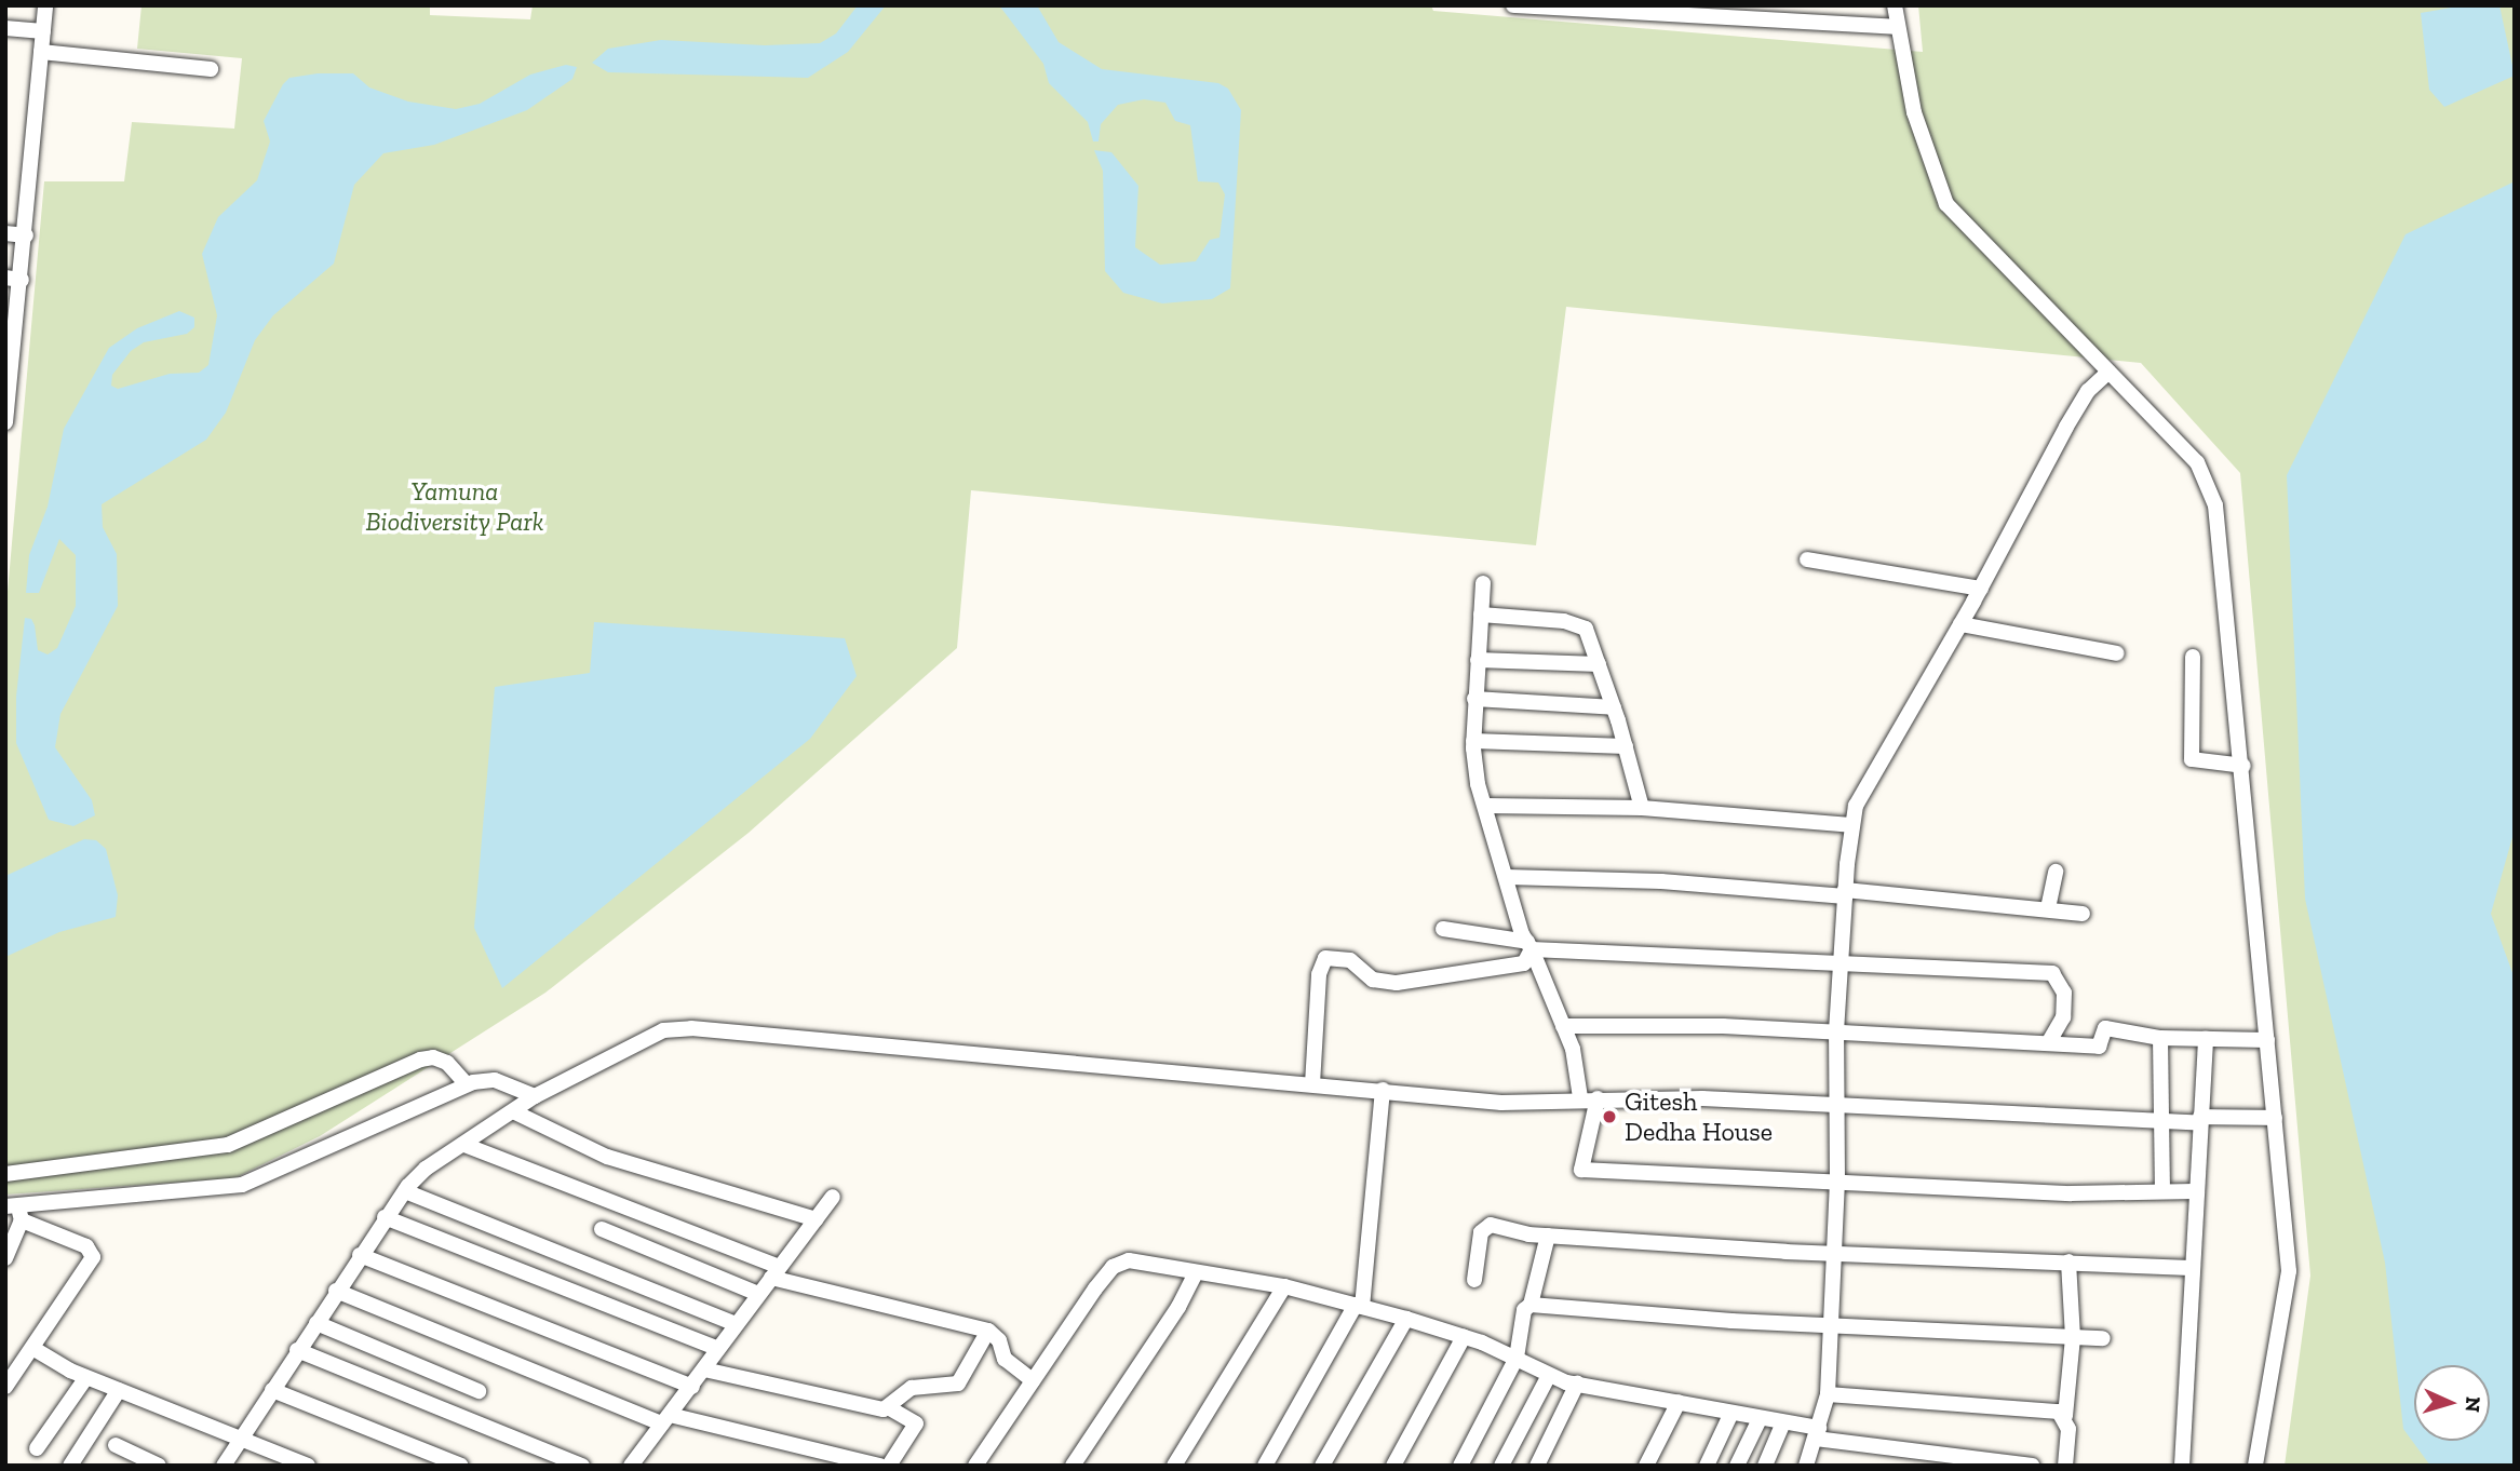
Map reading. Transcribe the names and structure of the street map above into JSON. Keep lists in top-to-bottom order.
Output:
{
  "parks": ["Yamuna Biodiversity Park"],
  "places": ["Gitesh Dedha House"],
  "north": "right"
}
